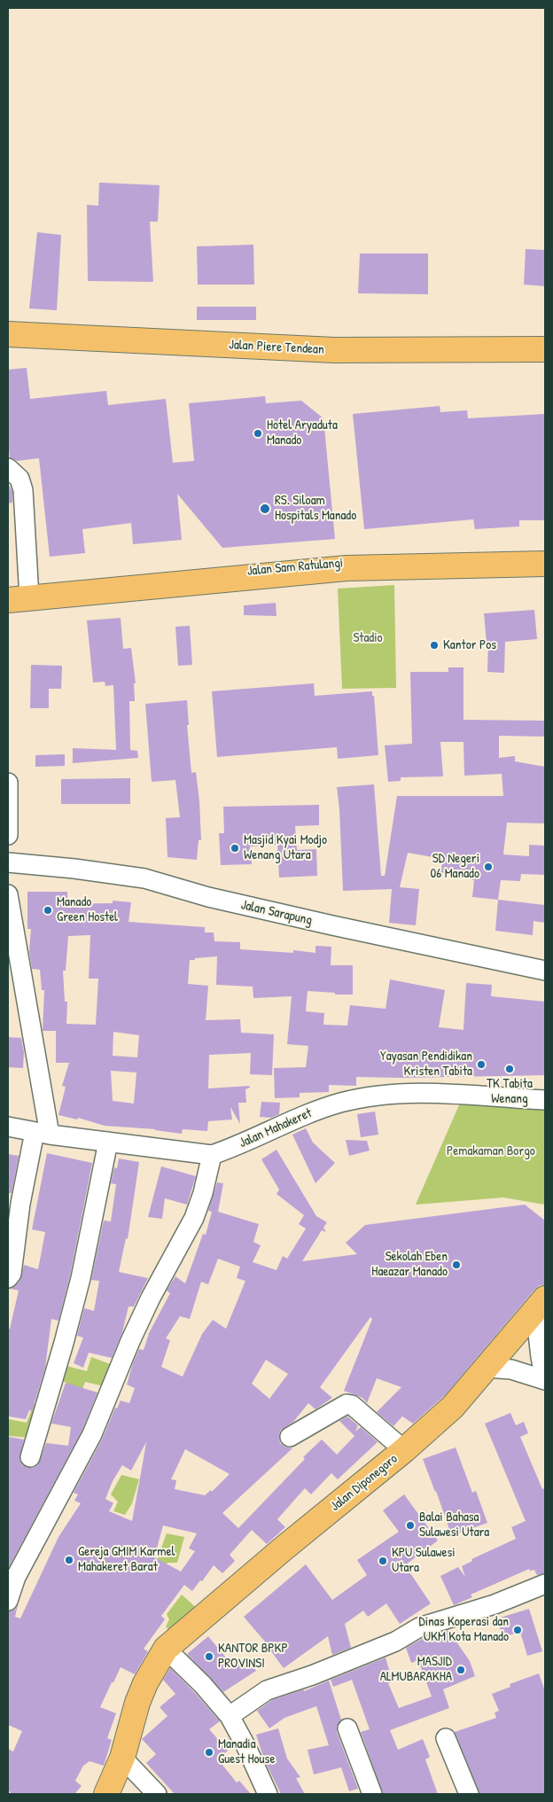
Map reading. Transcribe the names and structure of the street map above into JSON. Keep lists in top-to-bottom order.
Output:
{
  "streets": {
    "main road": ["Jalan Piere Tendean", "Jalan Sam Ratulangi", "Jalan Diponegoro"],
    "street": ["Jalan Sarapung", "Jalan Mahakeret"]
  },
  "parks": ["Stadio", "Pemakaman Borgo"],
  "places": [
    "Hotel Aryaduta Manado",
    "RS. Siloam Hospitals Manado",
    "Kantor Pos",
    "Masjid Kyai Modjo Wenang Utara",
    "SD Negeri 06 Manado",
    "Manado Green Hostel",
    "Yayasan Pendidikan Kristen Tabita",
    "TK Tabita Wenang",
    "Sekolah Eben Haeazar Manado",
    "Balai Bahasa Sulawesi Utara",
    "Gereja GMIM Karmel Mahakeret Barat",
    "KPU Sulawesi Utara",
    "Dinas Koperasi dan UKM Kota Manado",
    "KANTOR BPKP PROVINSI",
    "MASJID ALMUBARAKHA",
    "Manadia Guest House"
  ]
}
